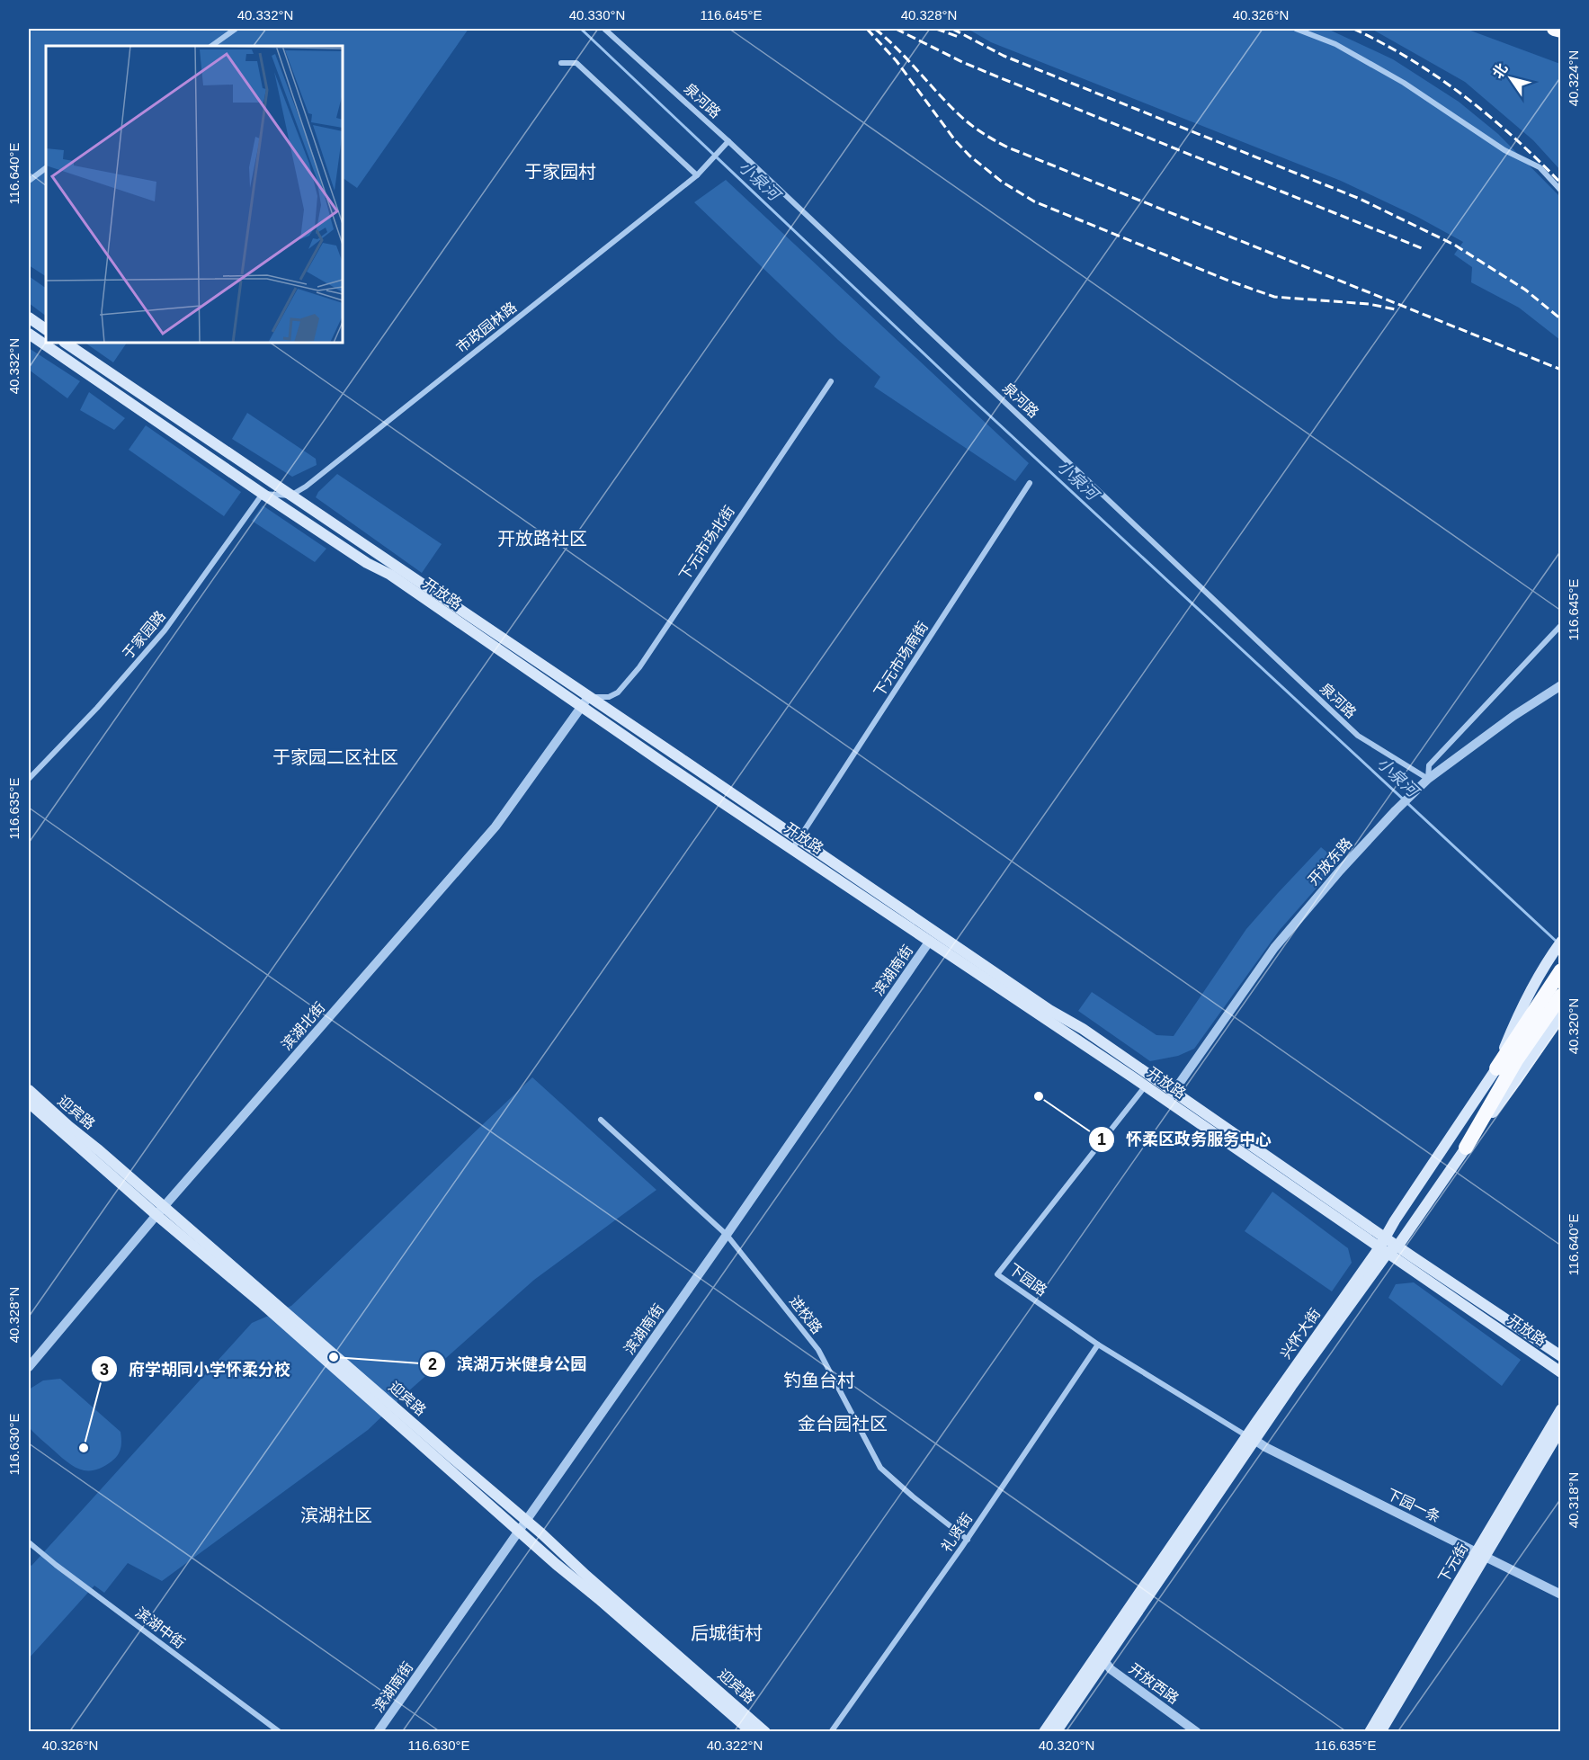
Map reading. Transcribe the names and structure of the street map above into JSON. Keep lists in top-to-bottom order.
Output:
{
  "streets": {
    "main road": [
      "开放路",
      "迎宾路",
      "兴怀大街",
      "下元街"
    ],
    "street": [
      "泉河路",
      "市政园林路",
      "下元市场北街",
      "于家园路",
      "下元市场南街",
      "开放东路",
      "滨湖南街",
      "滨湖北街",
      "下园路",
      "进校路",
      "下园一条",
      "礼贤街",
      "滨湖中街",
      "开放西路"
    ]
  },
  "crossings": [
    ["泉河路", "市政园林路"],
    ["泉河路", "开放东路"],
    ["市政园林路", "开放路"],
    ["下元市场北街", "开放路"],
    ["下元市场北街", "滨湖北街"],
    ["开放路", "于家园路"],
    ["开放路", "下元市场南街"],
    ["开放路", "开放东路"],
    ["开放路", "滨湖南街"],
    ["开放路", "滨湖北街"],
    ["开放路", "下园路"],
    ["开放路", "兴怀大街"],
    ["滨湖南街", "迎宾路"],
    ["滨湖南街", "进校路"],
    ["滨湖北街", "迎宾路"],
    ["下园路", "兴怀大街"],
    ["下园路", "下园一条"],
    ["下园路", "礼贤街"],
    ["进校路", "礼贤街"],
    ["兴怀大街", "下园一条"],
    ["兴怀大街", "开放西路"],
    ["下园一条", "下元街"]
  ],
  "districts": [
    "于家园村",
    "开放路社区",
    "于家园二区社区",
    "钓鱼台村",
    "金台园社区",
    "滨湖社区",
    "后城街村"
  ],
  "water": ["小泉河"],
  "places": ["怀柔区政务服务中心", "滨湖万米健身公园", "府学胡同小学怀柔分校"],
  "north": "top left",
  "coordinates": [
    "40.332°N",
    "40.330°N",
    "116.645°E",
    "40.328°N",
    "40.326°N",
    "40.324°N",
    "116.640°E",
    "116.635°E",
    "40.320°N",
    "116.630°E",
    "40.318°N",
    "40.322°N"
  ]
}
